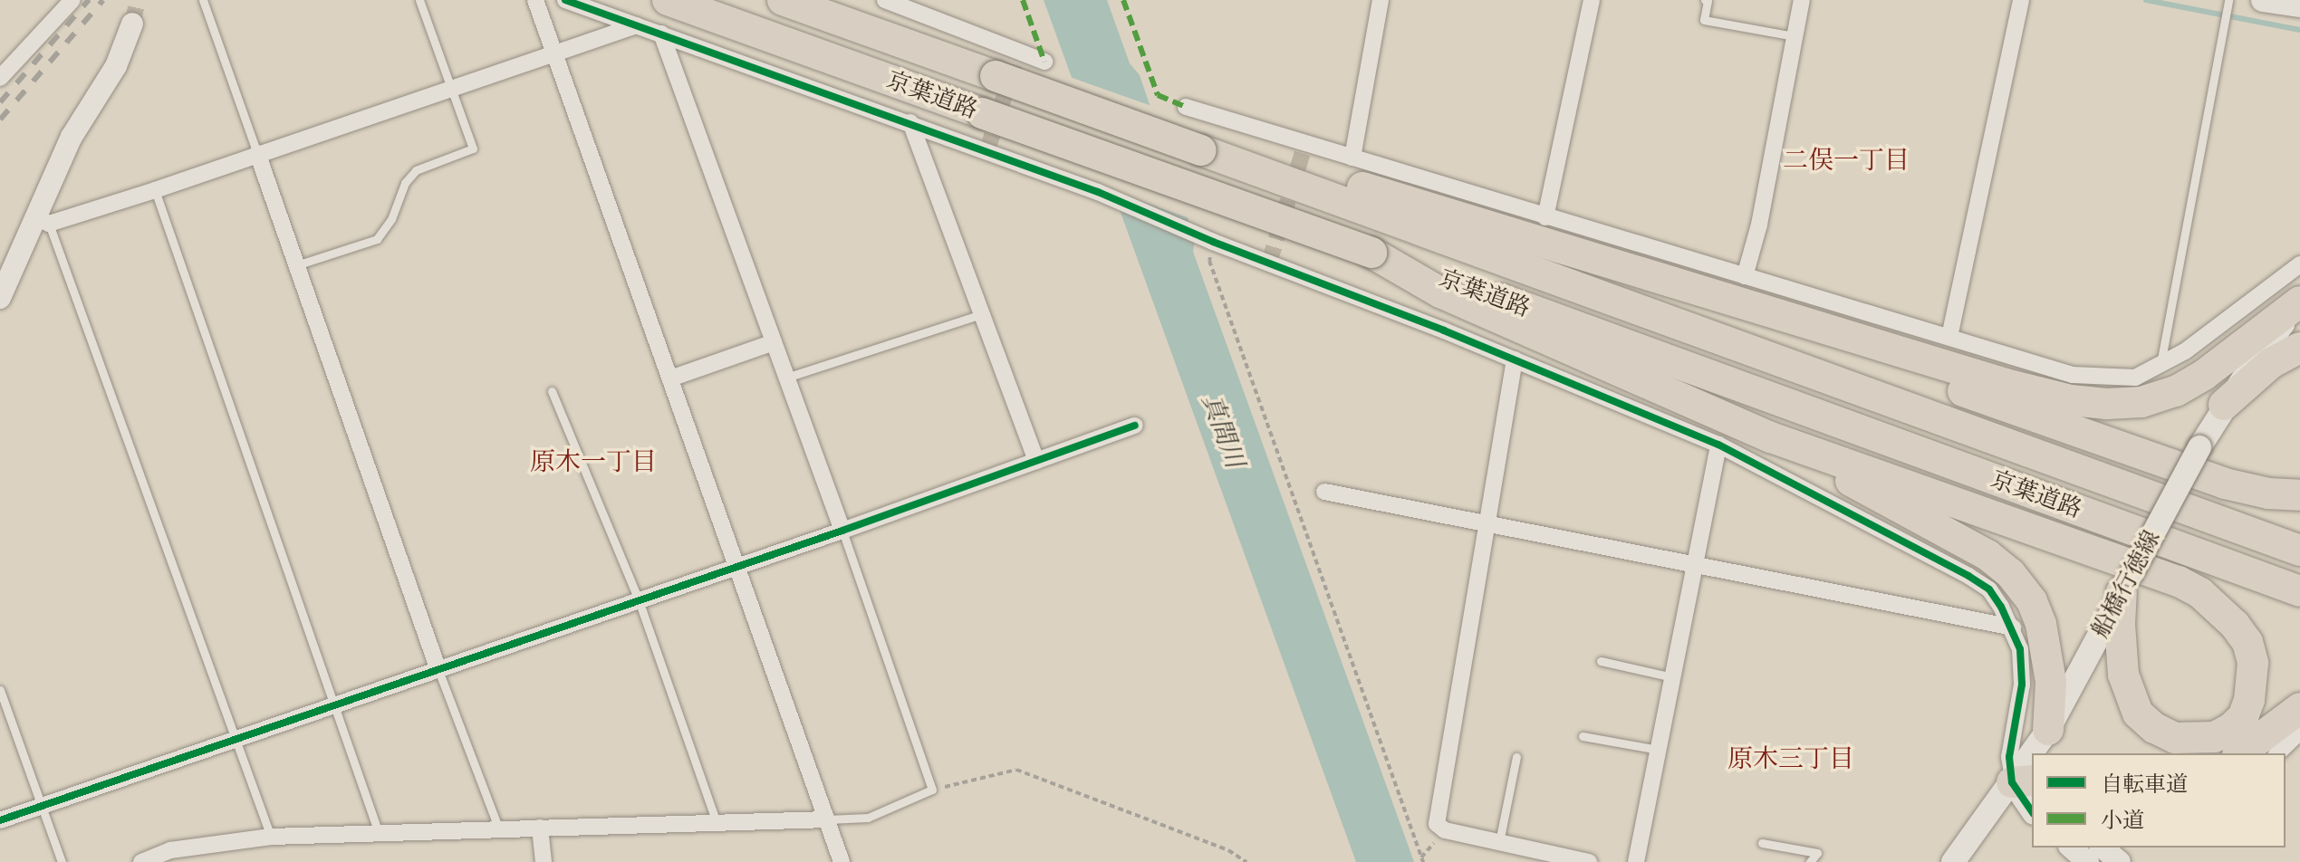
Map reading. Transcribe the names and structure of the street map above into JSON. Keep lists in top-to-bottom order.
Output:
{
  "streets": {
    "highway": ["京葉道路"],
    "main road": ["船橋行徳線"]
  },
  "districts": ["二俣一丁目", "原木一丁目", "原木三丁目"],
  "water": ["真間川"],
  "legend": ["自転車道", "小道"]
}
